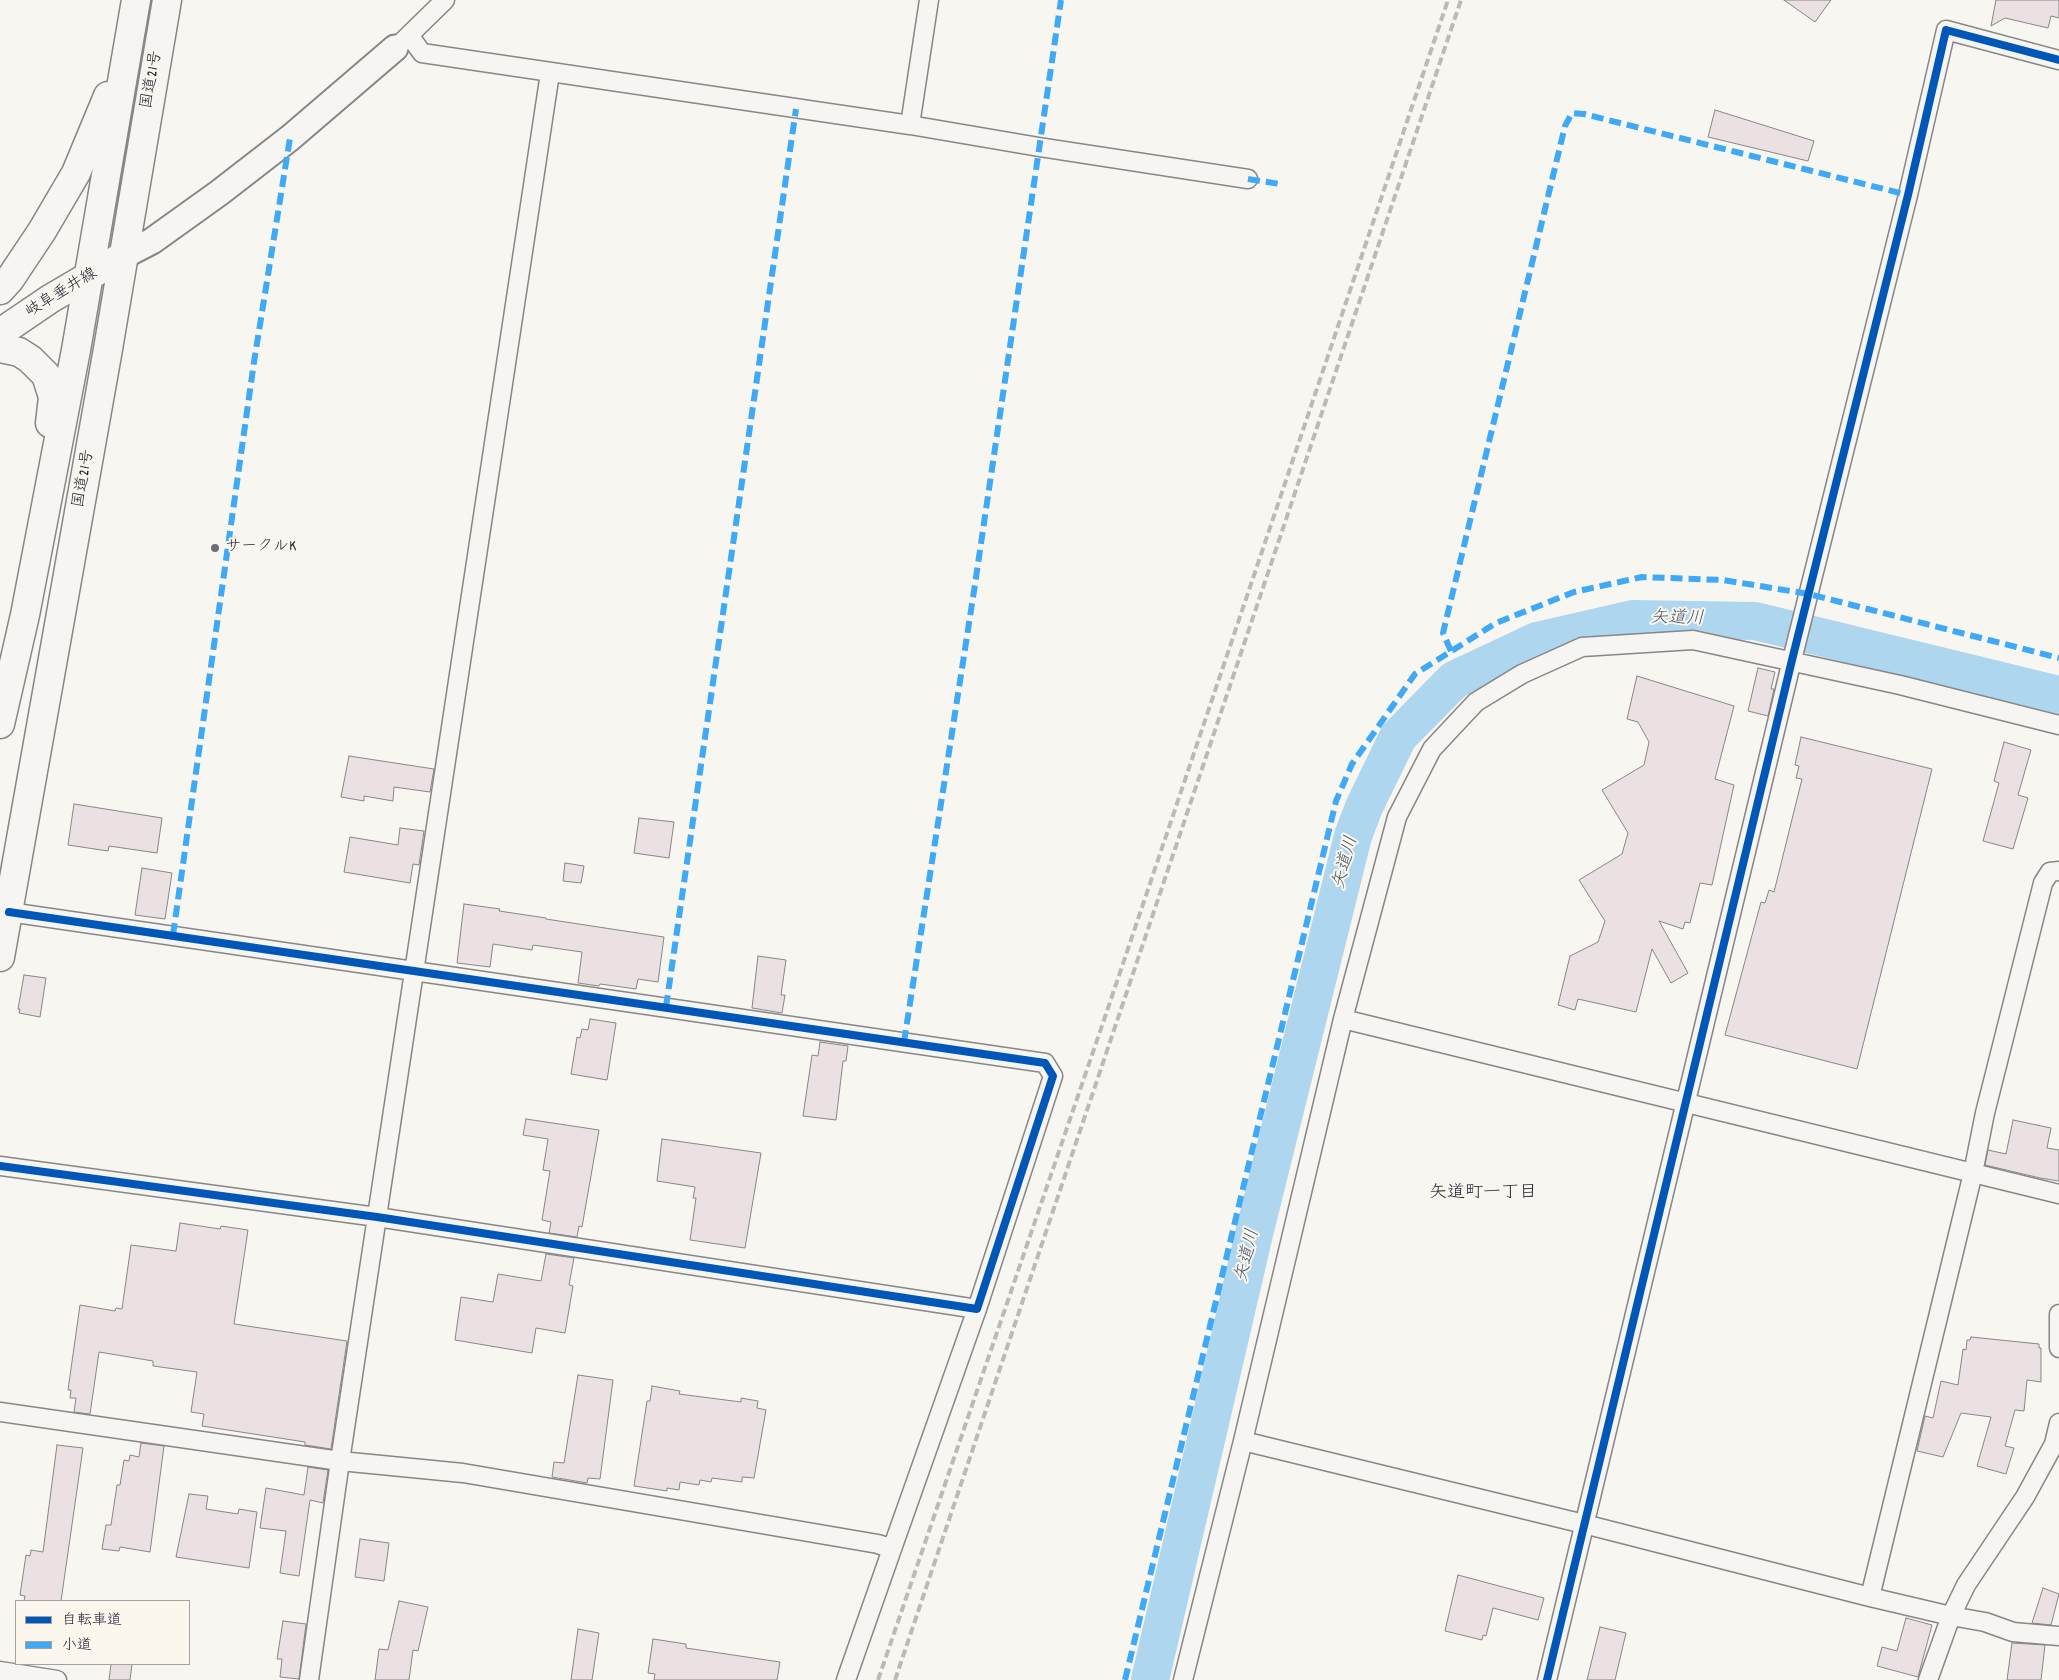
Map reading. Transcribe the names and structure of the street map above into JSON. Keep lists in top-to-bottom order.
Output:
{
  "streets": {
    "main road": ["国道21号", "岐阜垂井線"]
  },
  "crossings": [
    ["国道21号", "岐阜垂井線"]
  ],
  "districts": ["矢道町一丁目"],
  "water": ["矢道川"],
  "places": ["サークルK"],
  "legend": ["自転車道", "小道"]
}
